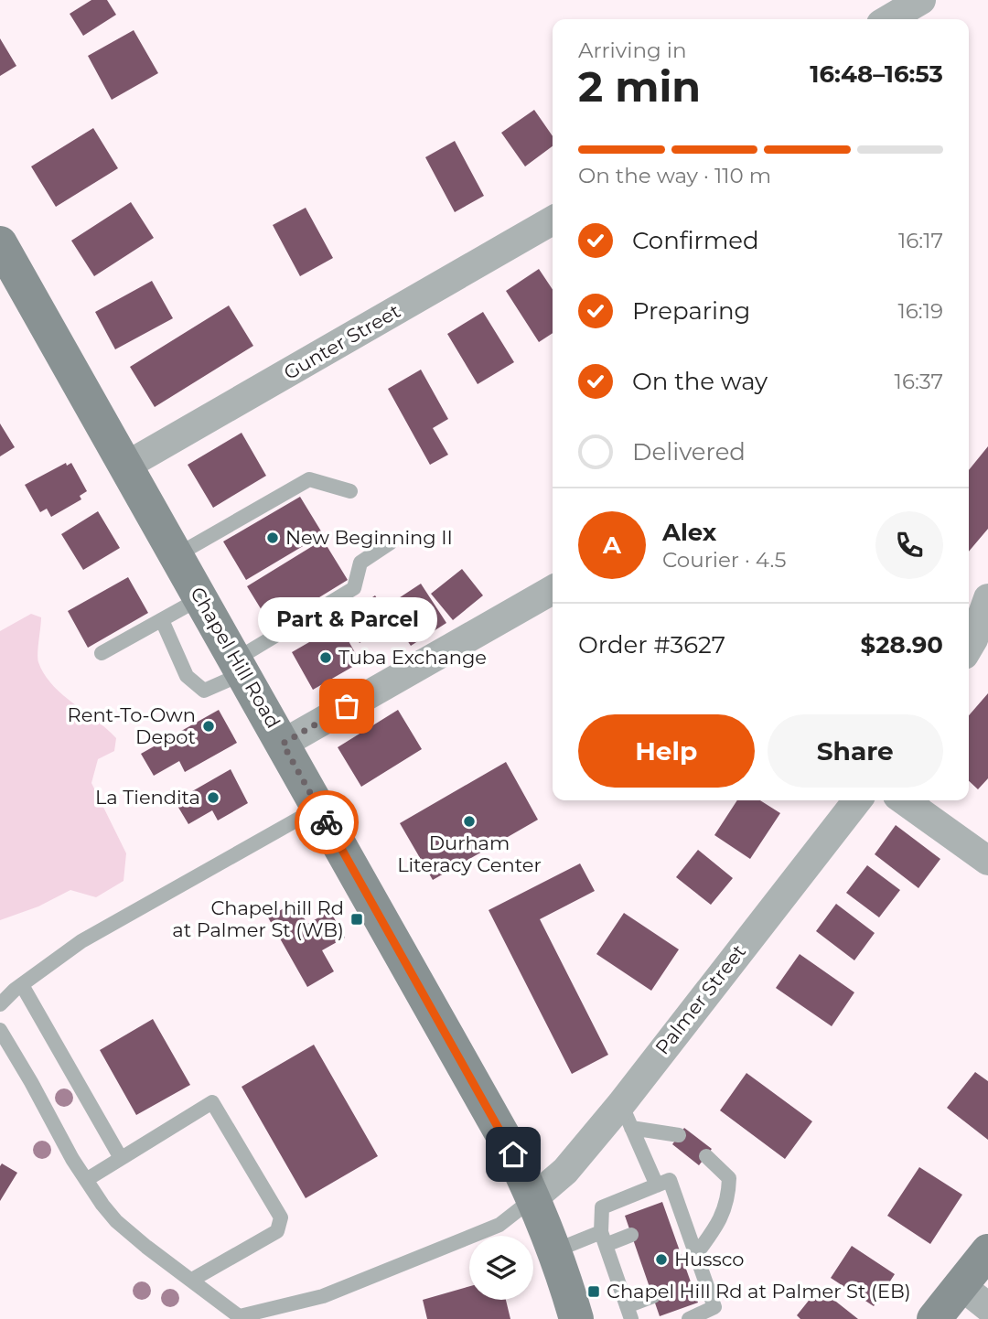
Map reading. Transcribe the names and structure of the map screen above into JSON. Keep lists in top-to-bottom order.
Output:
{
  "streets": {
    "street": ["Gunter Street", "Chapel Hill Road", "Palmer Street"]
  },
  "crossings": [
    ["Gunter Street", "Chapel Hill Road"],
    ["Chapel Hill Road", "Palmer Street"]
  ],
  "places": {
    "other": [
      "New Beginning II",
      "Tuba Exchange",
      "Part & Parcel",
      "Rent-To-Own Depot",
      "La Tiendita",
      "Durham Literacy Center",
      "Hussco"
    ],
    "transit": ["Chapel hill Rd at Palmer St (WB)", "Chapel Hill Rd at Palmer St (EB)"]
  },
  "page": {
    "heading": ["2 min", "Arriving in", "16:48–16:53"],
    "panel": [
      "Alex",
      "Courier · 4.5",
      "Order #3627",
      "$28.90"
    ],
    "bar": "On the way · 110 m",
    "list": [
      ["Confirmed", "16:17"],
      ["Preparing", "16:19"],
      ["On the way", "16:37"],
      "Delivered"
    ],
    "round": "A",
    "bubble": "Part & Parcel",
    "buttons": ["Help", "Share"]
  }
}
